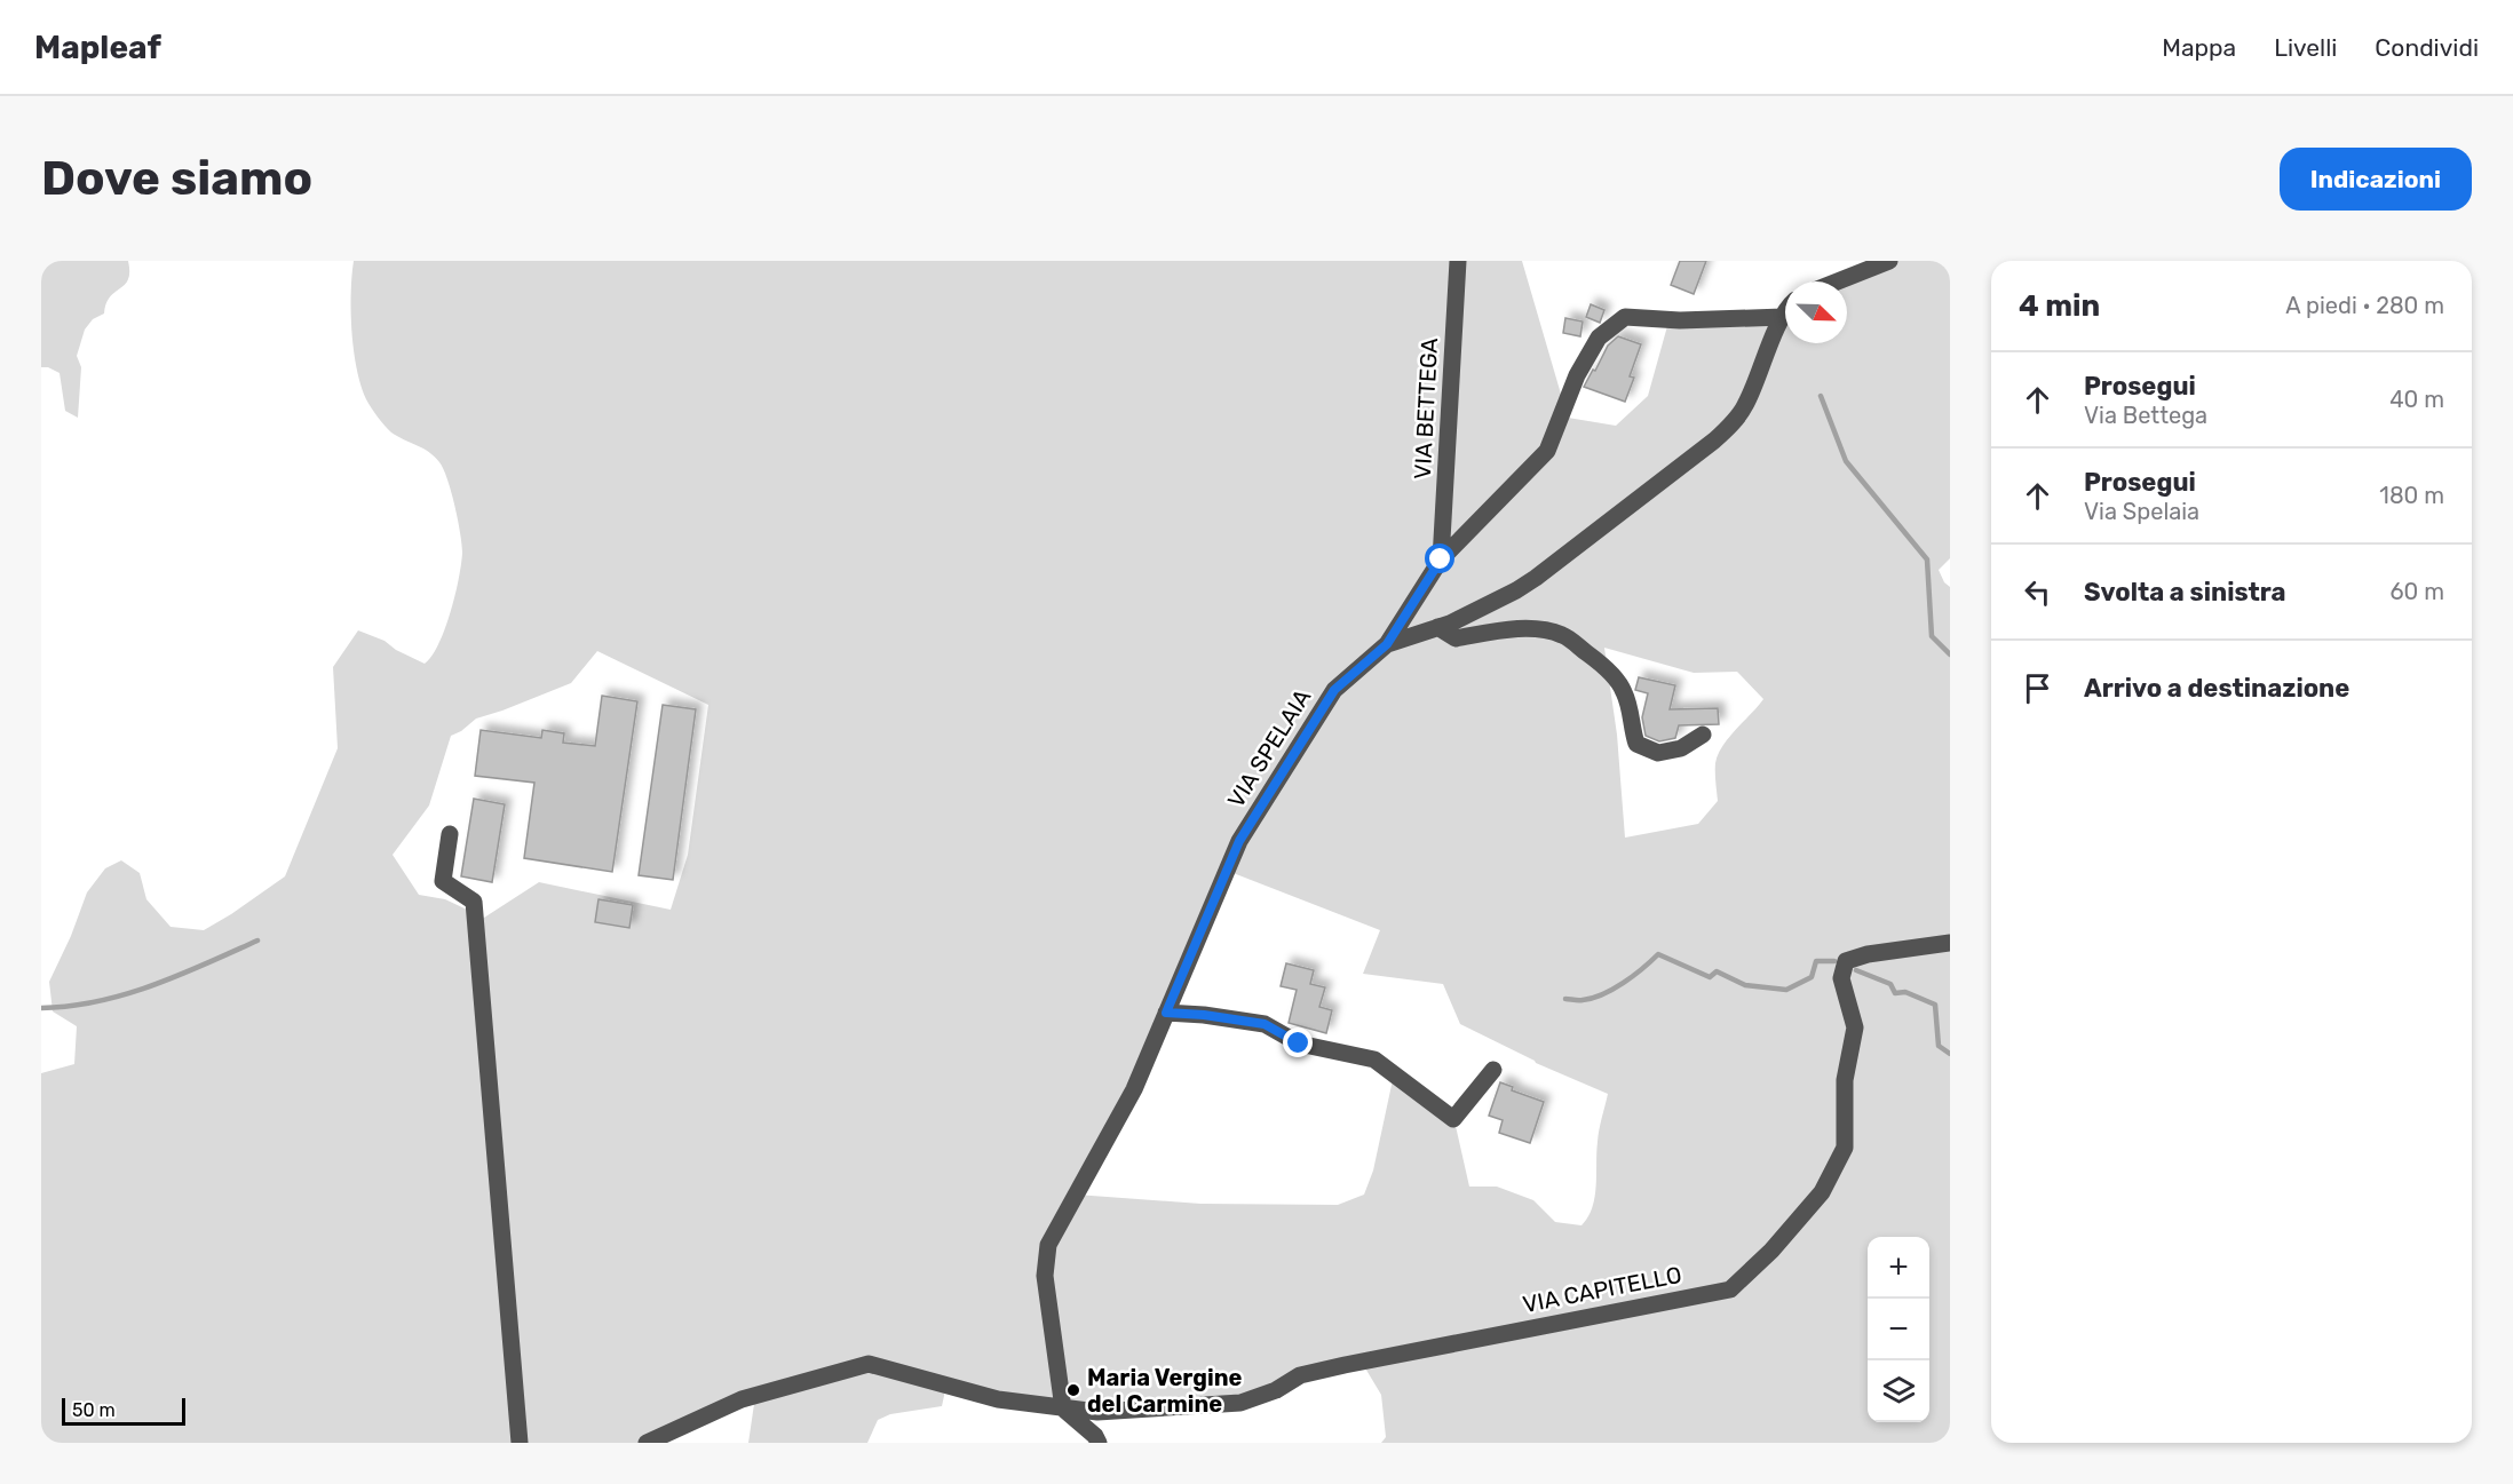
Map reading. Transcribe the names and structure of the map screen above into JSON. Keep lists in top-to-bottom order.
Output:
{
  "streets": {
    "street": ["VIA BETTEGA", "VIA SPELAIA", "VIA CAPITELLO"]
  },
  "crossings": [
    ["VIA BETTEGA", "VIA SPELAIA"],
    ["VIA SPELAIA", "VIA CAPITELLO"]
  ],
  "places": ["Maria Vergine del Carmine"],
  "scale_bar": "50 m",
  "north": "bottom right",
  "page": {
    "header": "Mapleaf",
    "nav": ["Mappa", "Livelli", "Condividi"],
    "buttons": "Indicazioni",
    "title": "Dove siamo",
    "heading": ["4 min", "A piedi · 280 m"],
    "list": [
      ["Prosegui", "Via Bettega", "40 m"],
      ["Prosegui", "Via Spelaia", "180 m"],
      ["Svolta a sinistra", "60 m"],
      "Arrivo a destinazione"
    ],
    "map_buttons": ["+", "−"],
    "scale": "50 m"
  }
}
